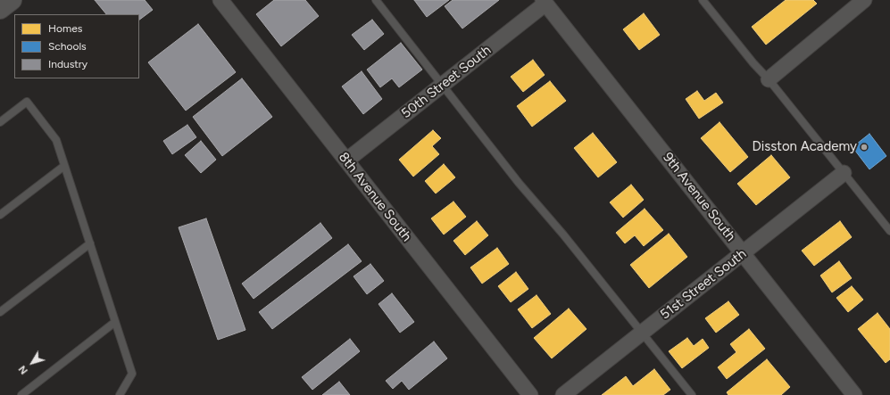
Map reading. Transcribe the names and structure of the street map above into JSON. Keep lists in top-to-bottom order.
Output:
{
  "streets": {
    "street": [
      "50th Street South",
      "8th Avenue South",
      "9th Avenue South",
      "51st Street South"
    ]
  },
  "crossings": [
    ["50th Street South", "8th Avenue South"],
    ["50th Street South", "9th Avenue South"],
    ["9th Avenue South", "51st Street South"]
  ],
  "places": ["Disston Academy"],
  "legend": ["Homes", "Schools", "Industry"],
  "north": "bottom left"
}
